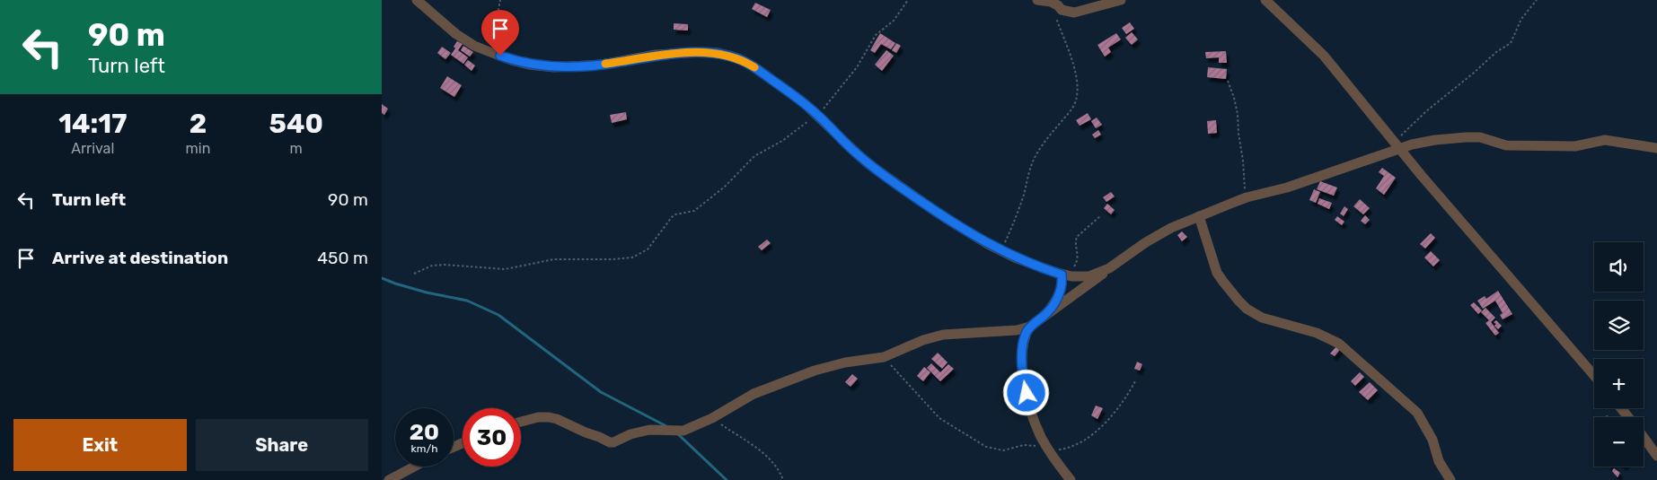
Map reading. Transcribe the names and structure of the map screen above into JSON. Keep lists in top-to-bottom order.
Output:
{
  "page": {
    "turn": ["90 m", "Turn left"],
    "eta": [
      "14:17",
      "Arrival",
      "2",
      "min",
      "540",
      "m"
    ],
    "list": [
      {
        "name": "Turn left",
        "value": "90 m"
      },
      {
        "name": "Arrive at destination",
        "value": "450 m"
      }
    ],
    "map_buttons": ["+", "−"],
    "speed": "20 km/h",
    "limit": "30",
    "buttons": ["Exit", "Share"]
  }
}
